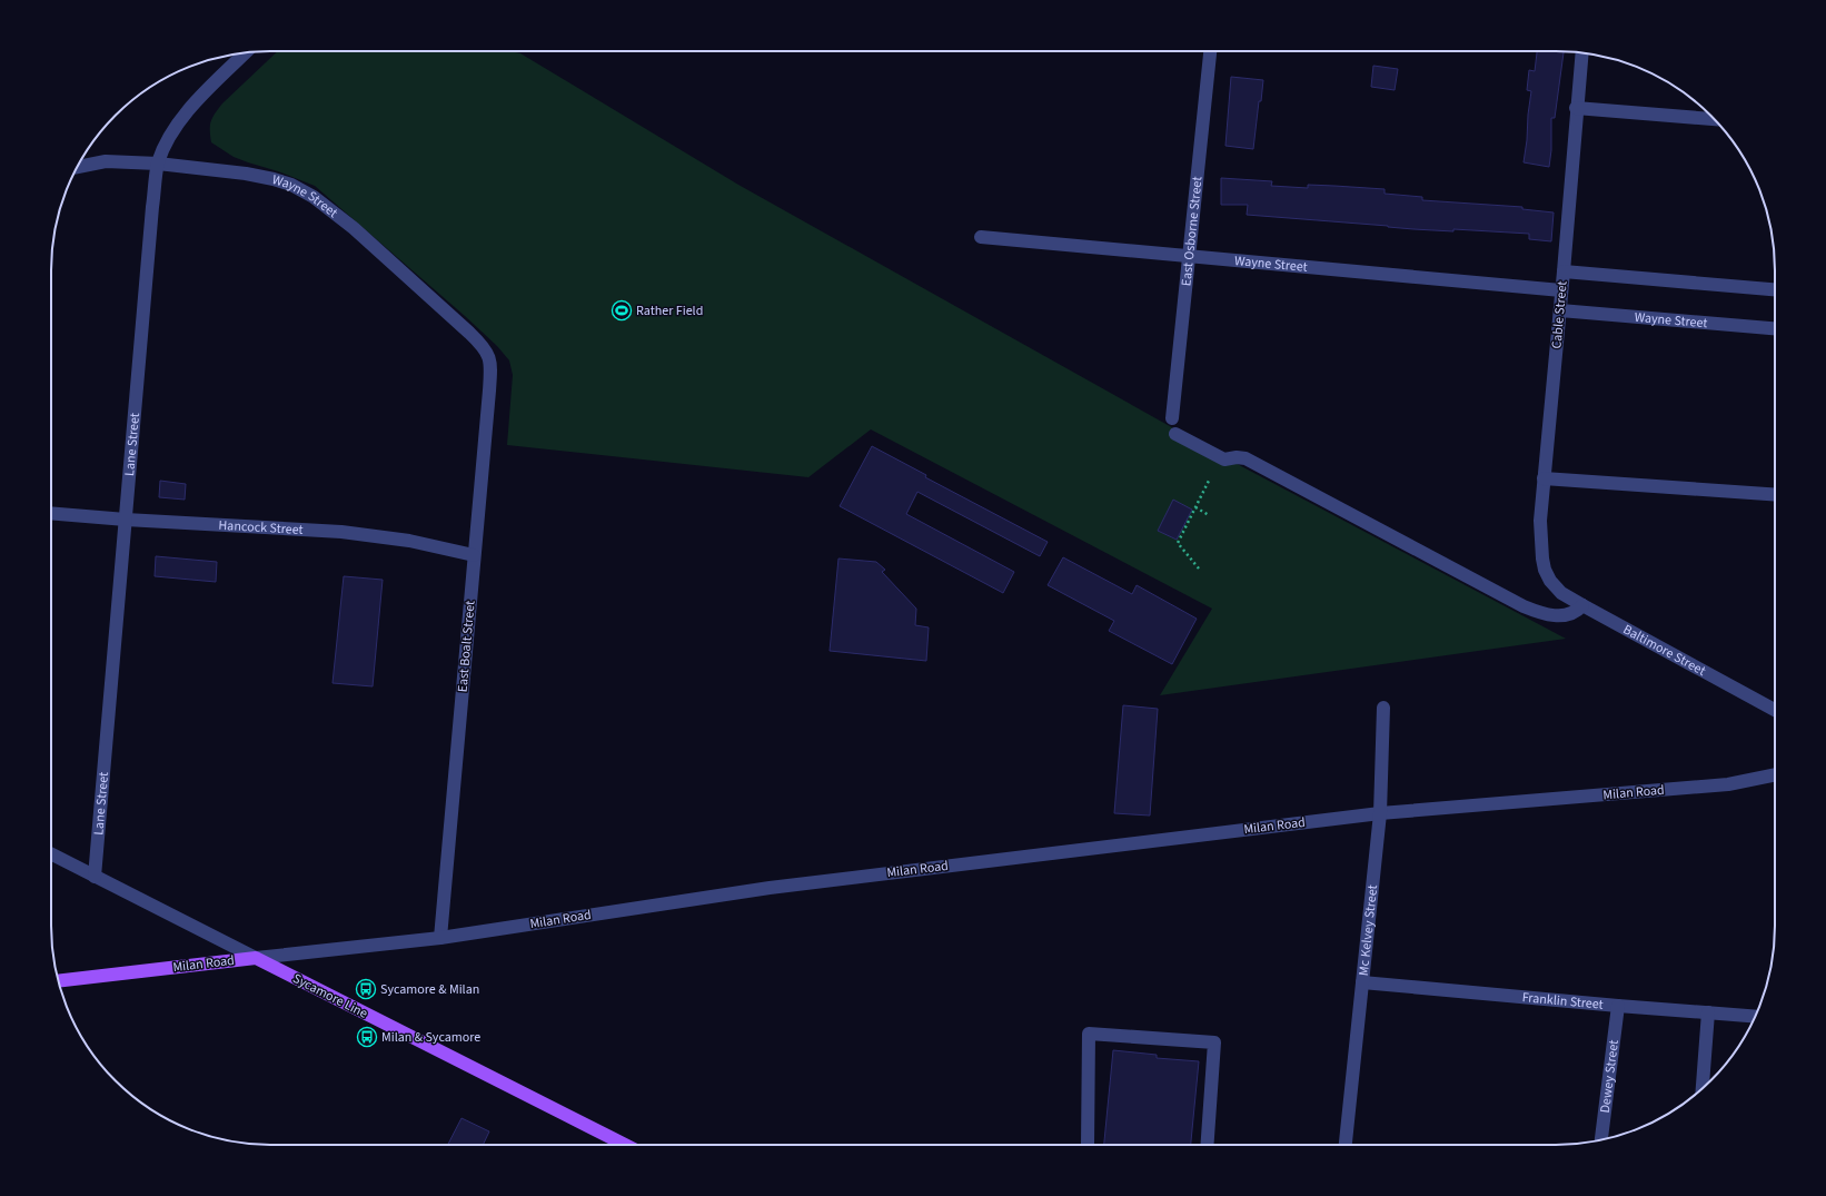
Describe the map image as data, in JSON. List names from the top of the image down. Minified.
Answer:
{"streets":{"main road":["Milan Road","Sycamore Line"],"street":["Wayne Street","East Osborne Street","Cable Street","Lane Street","Hancock Street","East Boalt Street","Baltimore Street","Mc Kelvey Street","Franklin Street","Dewey Street"]},"crossings":[["Wayne Street","East Osborne Street"],["Wayne Street","Cable Street"],["Wayne Street","Lane Street"],["Wayne Street","East Boalt Street"],["Cable Street","Baltimore Street"],["Lane Street","Hancock Street"],["Lane Street","Sycamore Line"],["Hancock Street","East Boalt Street"],["East Boalt Street","Milan Road"],["Milan Road","Mc Kelvey Street"],["Milan Road","Sycamore Line"],["Mc Kelvey Street","Franklin Street"],["Franklin Street","Dewey Street"]],"places":{"sports":["Rather Field"],"bus stop":["Sycamore & Milan","Milan & Sycamore"]}}
